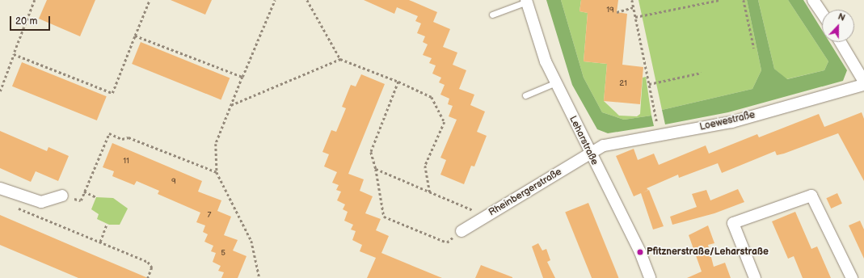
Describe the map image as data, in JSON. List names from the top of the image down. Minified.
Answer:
{"streets":{"street":["Loewestraße","Leharstraße","Rheinbergerstraße"]},"crossings":[["Loewestraße","Leharstraße"],["Loewestraße","Rheinbergerstraße"],["Leharstraße","Rheinbergerstraße"]],"places":["Pfitznerstraße/Leharstraße"],"house_numbers":["19","21","11","9","7","5"],"scale_bar":"20 m","north":"top"}
